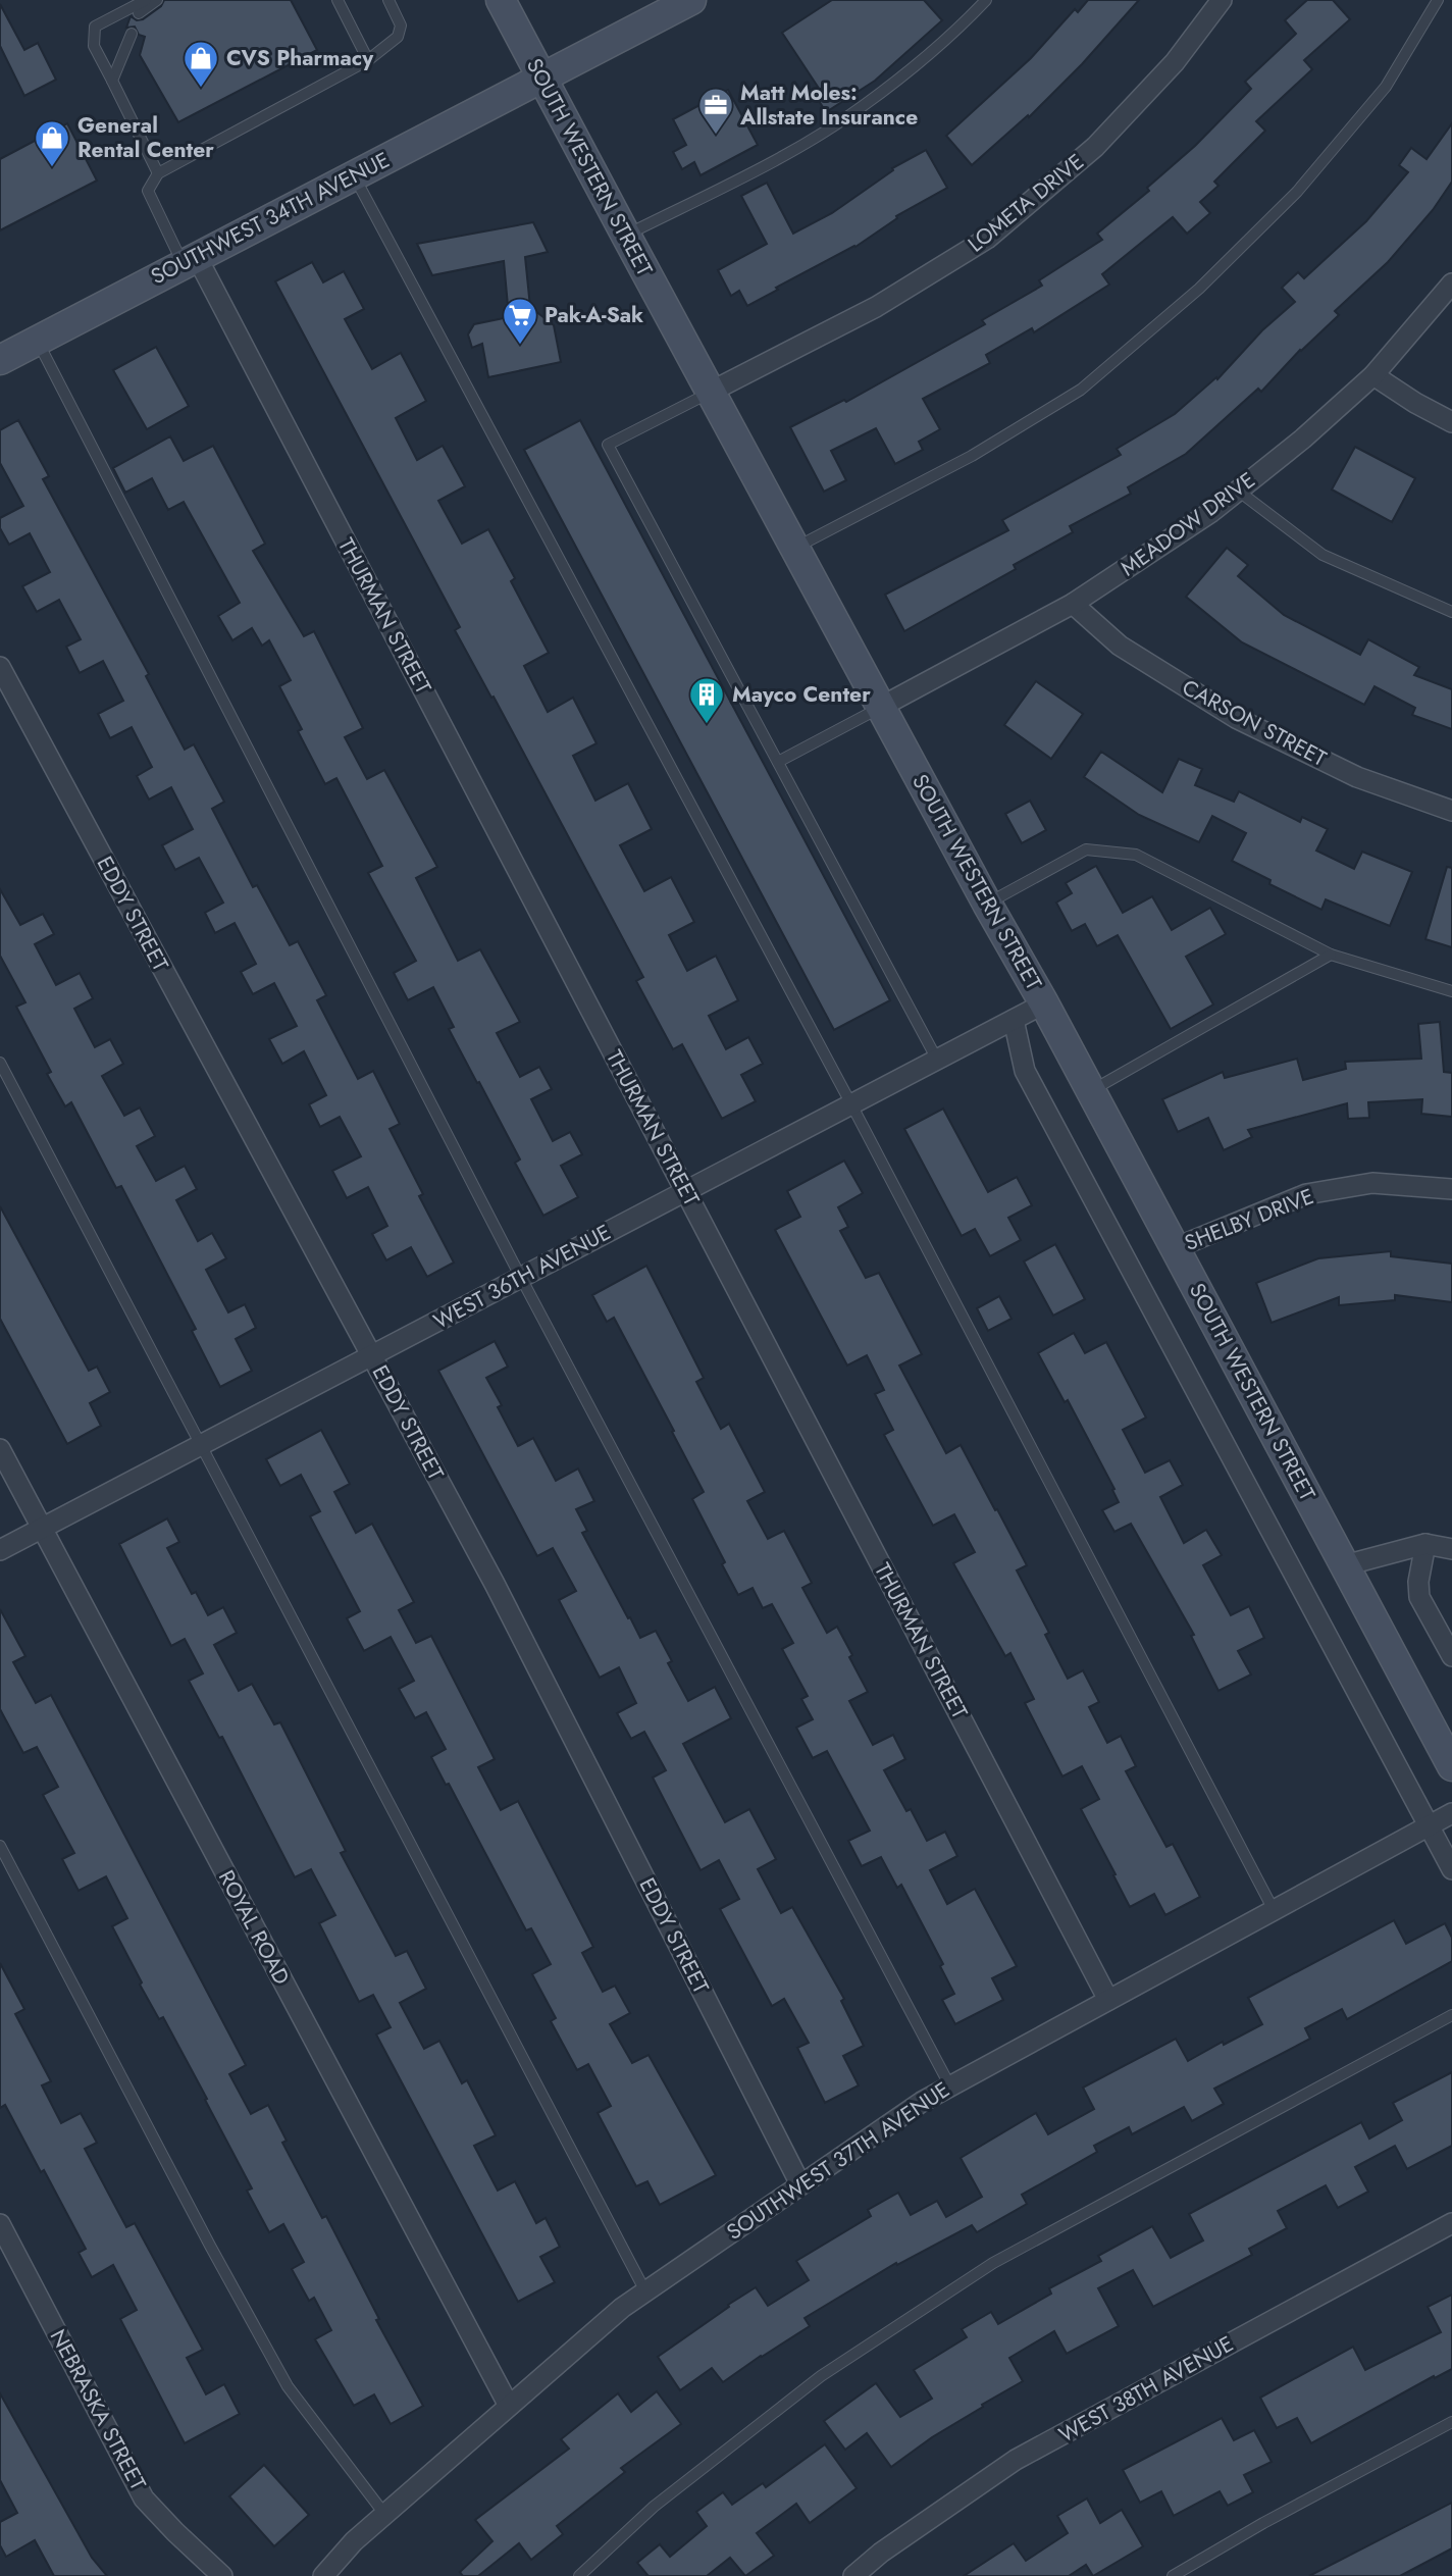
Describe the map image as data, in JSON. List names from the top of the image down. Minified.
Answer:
{"streets":{"main road":["SOUTH WESTERN STREET","SOUTHWEST 34TH AVENUE"],"street":["LOMETA DRIVE","MEADOW DRIVE","THURMAN STREET","CARSON STREET","EDDY STREET","SHELBY DRIVE","WEST 36TH AVENUE","ROYAL ROAD","SOUTHWEST 37TH AVENUE","WEST 38TH AVENUE","NEBRASKA STREET"]},"crossings":[["SOUTH WESTERN STREET","LOMETA DRIVE"],["SOUTH WESTERN STREET","SOUTHWEST 34TH AVENUE"],["SOUTH WESTERN STREET","MEADOW DRIVE"],["SOUTH WESTERN STREET","SHELBY DRIVE"],["SOUTH WESTERN STREET","WEST 36TH AVENUE"],["SOUTHWEST 34TH AVENUE","THURMAN STREET"],["MEADOW DRIVE","CARSON STREET"],["THURMAN STREET","WEST 36TH AVENUE"],["THURMAN STREET","SOUTHWEST 37TH AVENUE"],["EDDY STREET","WEST 36TH AVENUE"],["EDDY STREET","SOUTHWEST 37TH AVENUE"],["WEST 36TH AVENUE","ROYAL ROAD"],["ROYAL ROAD","SOUTHWEST 37TH AVENUE"]],"places":{"shop":["CVS Pharmacy","General Rental Center"],"office":["Matt Moles: Allstate Insurance"],"supermarket":["Pak-A-Sak"],"building":["Mayco Center"]}}
